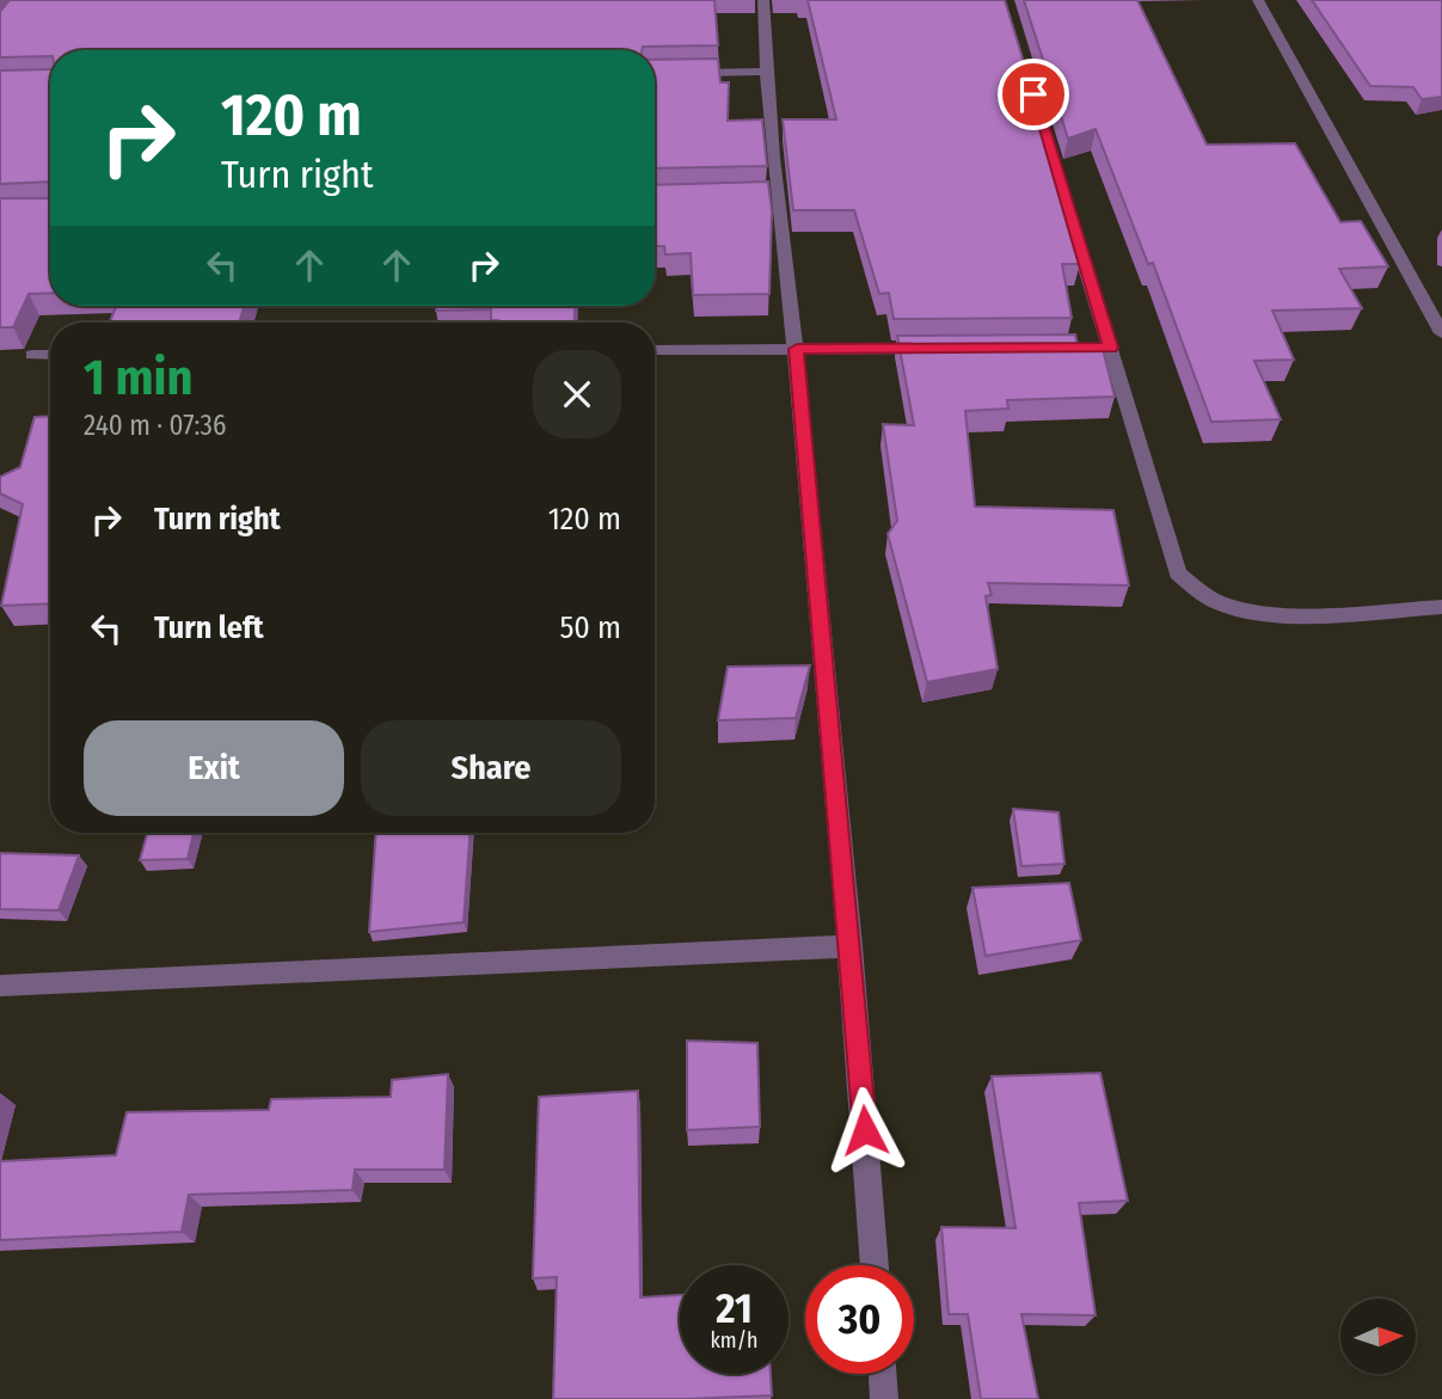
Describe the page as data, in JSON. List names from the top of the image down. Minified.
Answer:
{"north":"right","page":{"turn":["120 m","Turn right"],"heading":["1 min","240 m · 07:36"],"list":[{"name":"Turn right","value":"120 m"},{"name":"Turn left","value":"50 m"}],"buttons":["Exit","Share"],"speed":"21 km/h","limit":"30"}}
